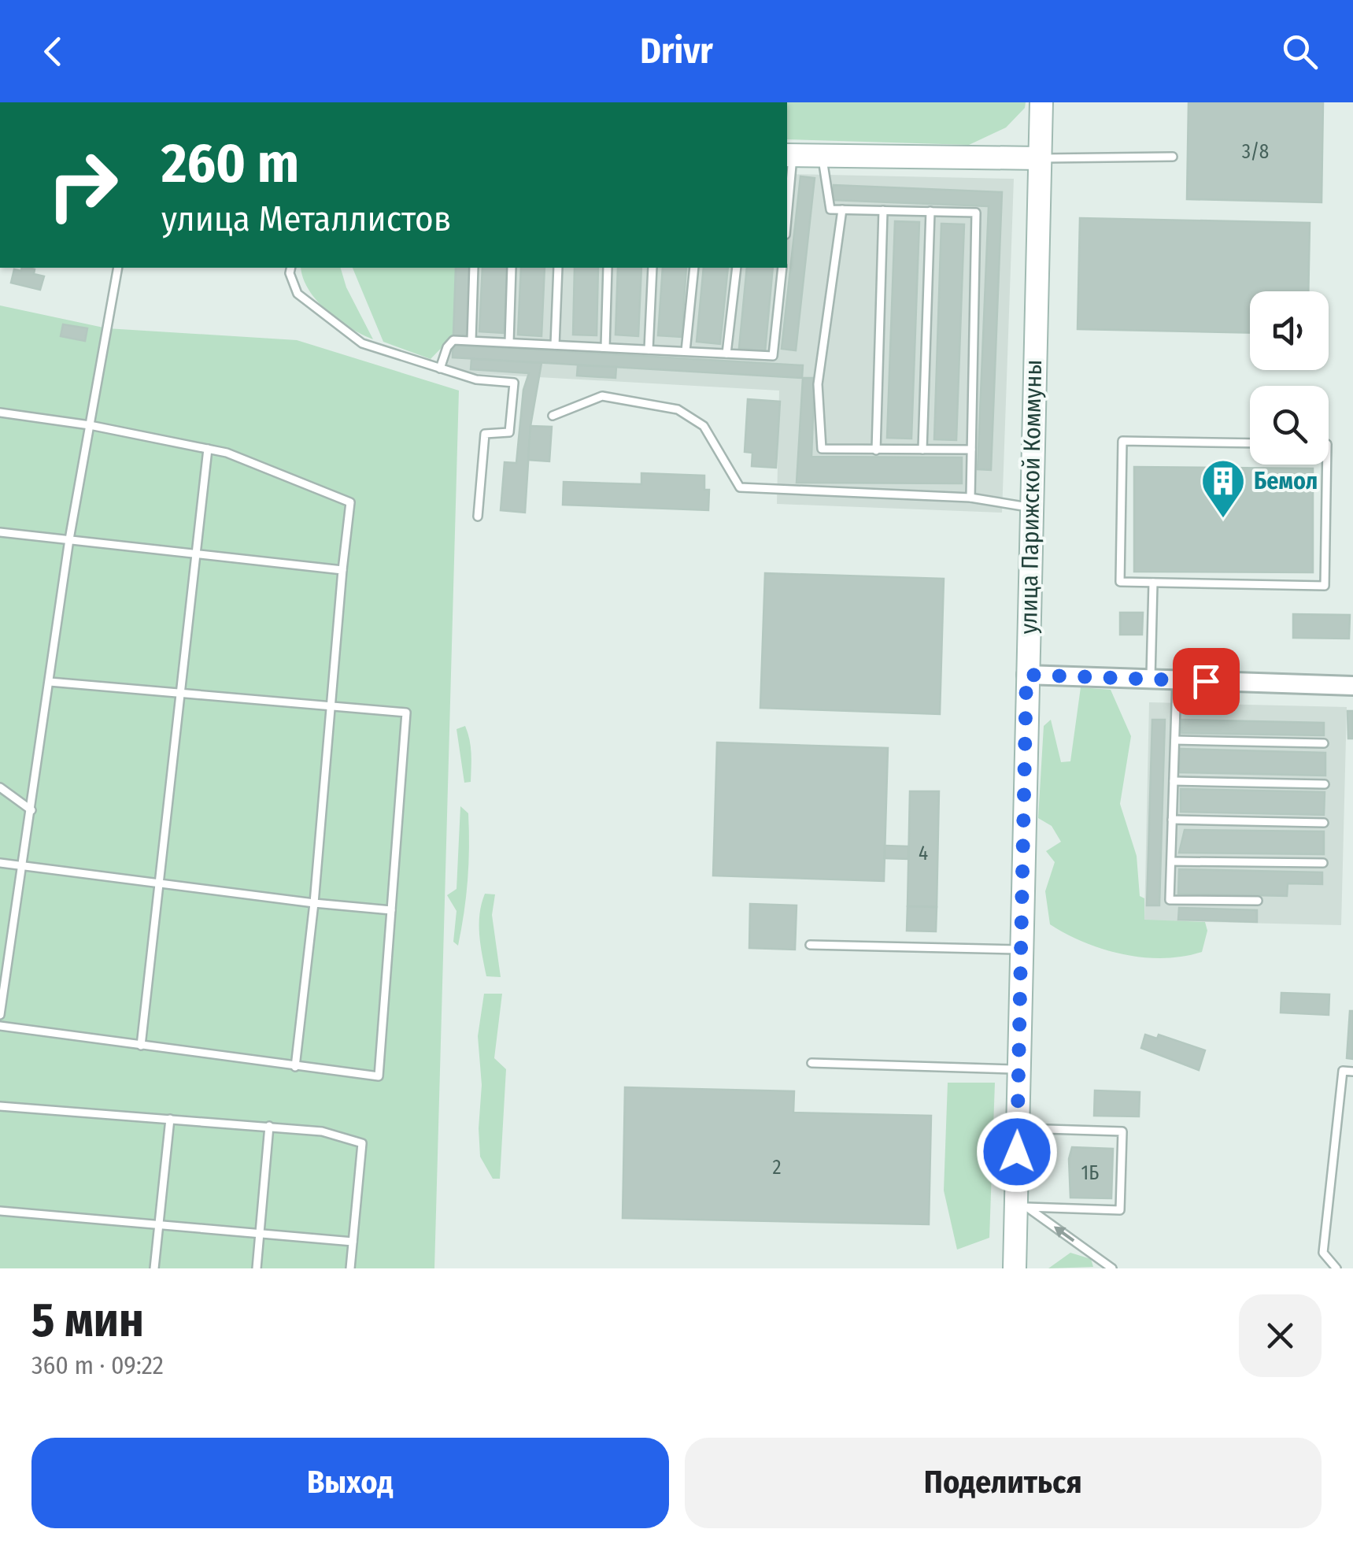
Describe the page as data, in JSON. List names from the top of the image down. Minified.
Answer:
{"streets":{"main road":["улица Парижской Коммуны"]},"places":{"building":["Бемол"]},"house_numbers":["3/8","4","2","1Б"],"page":{"header":"Drivr","turn":["260 m","улица Металлистов"],"heading":["5 мин","360 m · 09:22"],"buttons":["Выход","Поделиться"]}}
